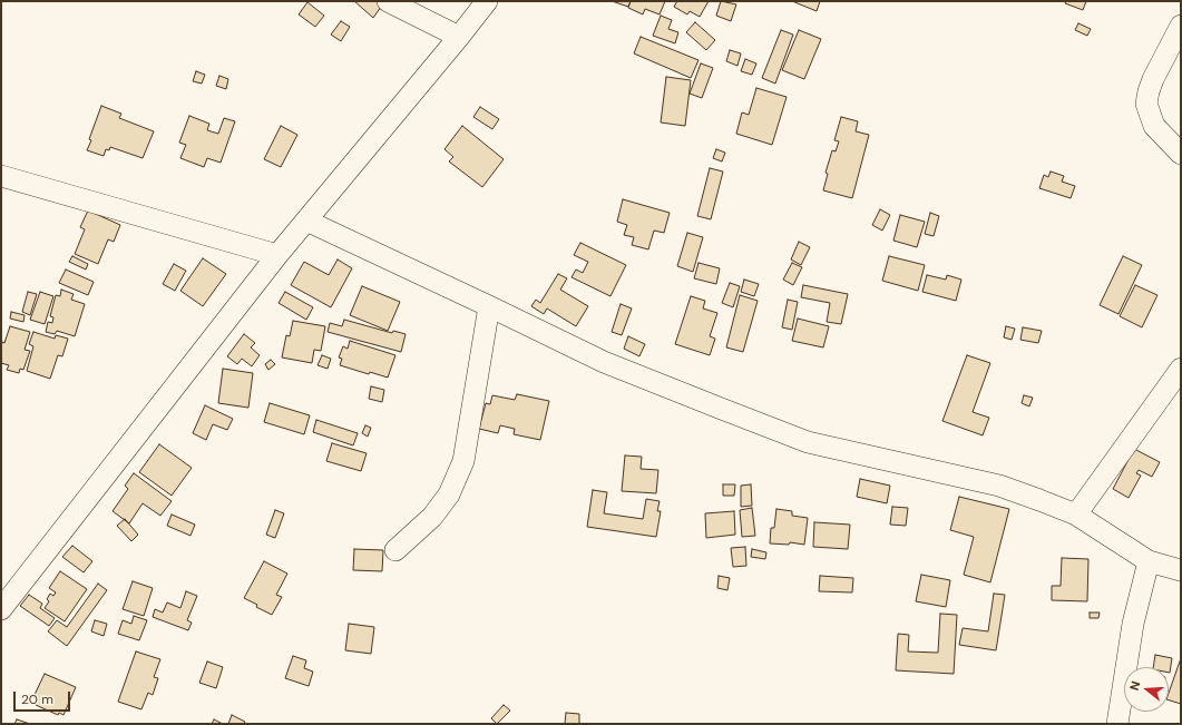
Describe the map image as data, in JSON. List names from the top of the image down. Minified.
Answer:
{"scale_bar":"20 m","north":"left"}
